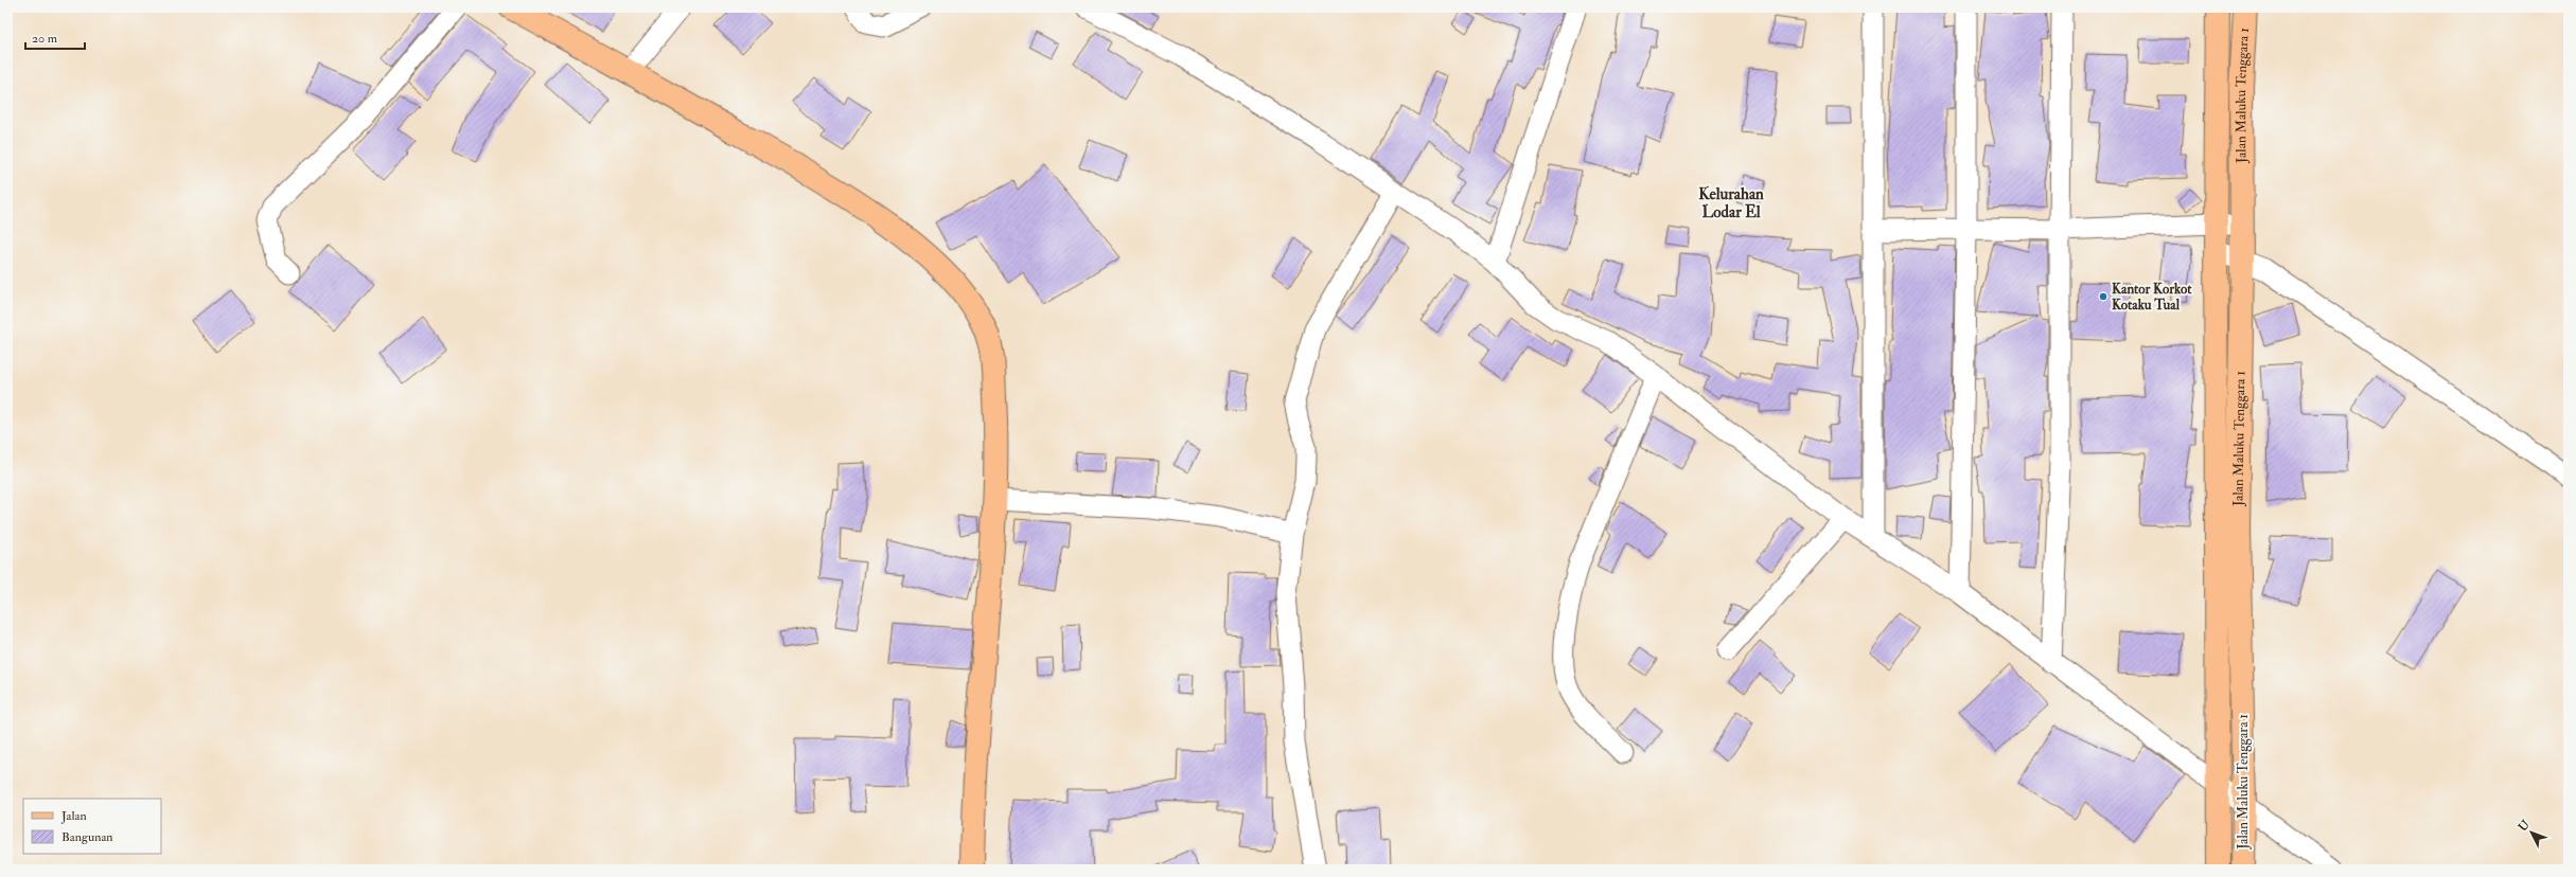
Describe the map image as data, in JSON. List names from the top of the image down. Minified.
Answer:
{"streets":{"main road":["Jalan Maluku Tenggara 1"]},"districts":["Kelurahan Lodar El"],"places":["Kantor Korkot Kotaku Tual"],"legend":["Jalan","Bangunan"],"scale_bar":"20 m","north":"top left"}
